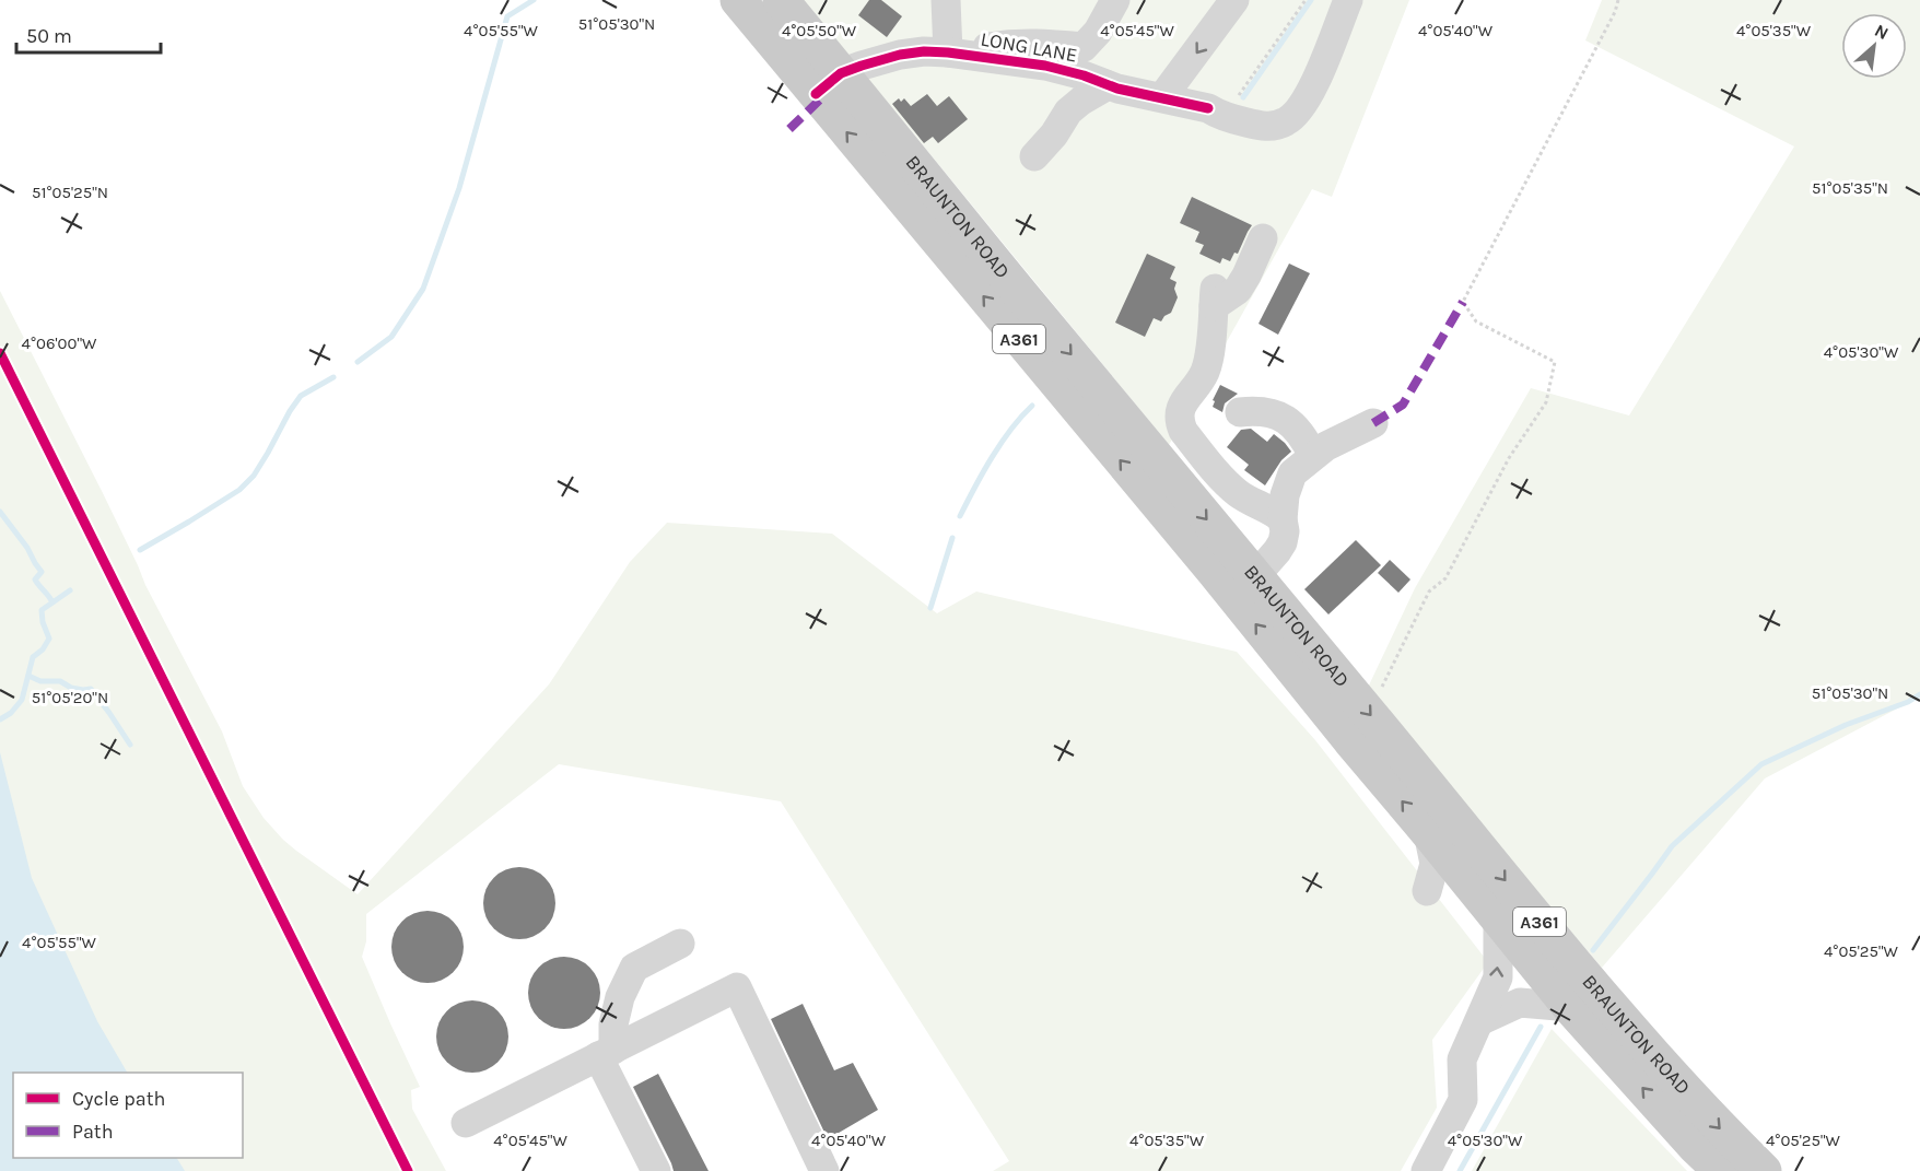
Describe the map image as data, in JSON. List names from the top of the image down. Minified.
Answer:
{"streets":{"main road":["BRAUNTON ROAD","A361"],"street":["LONG LANE"]},"crossings":[["LONG LANE","BRAUNTON ROAD"]],"legend":["Cycle path","Path"],"scale_bar":"50 m","north":"top right","coordinates":["51°05'30\"N","4°05'55\"W","4°05'50\"W","4°05'45\"W","4°05'40\"W","4°05'35\"W","51°05'35\"N","51°05'25\"N","4°06'00\"W","4°05'30\"W","51°05'20\"N","4°05'25\"W"]}
